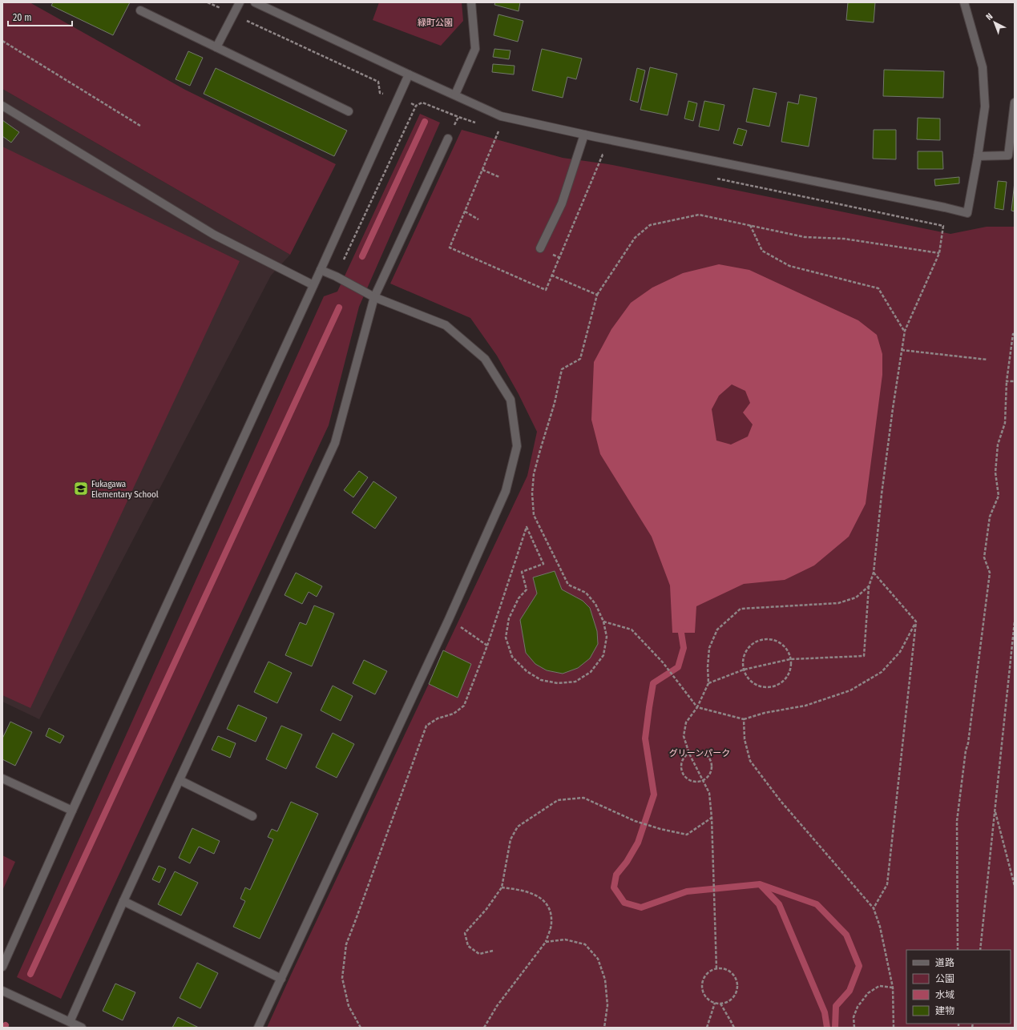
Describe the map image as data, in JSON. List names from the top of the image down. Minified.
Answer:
{"parks":["緑町公園","グリーンパーク"],"places":{"school or university":["Fukagawa Elementary School"]},"legend":["道路","公園","水域","建物"],"scale_bar":"20 m","north":"top left"}
